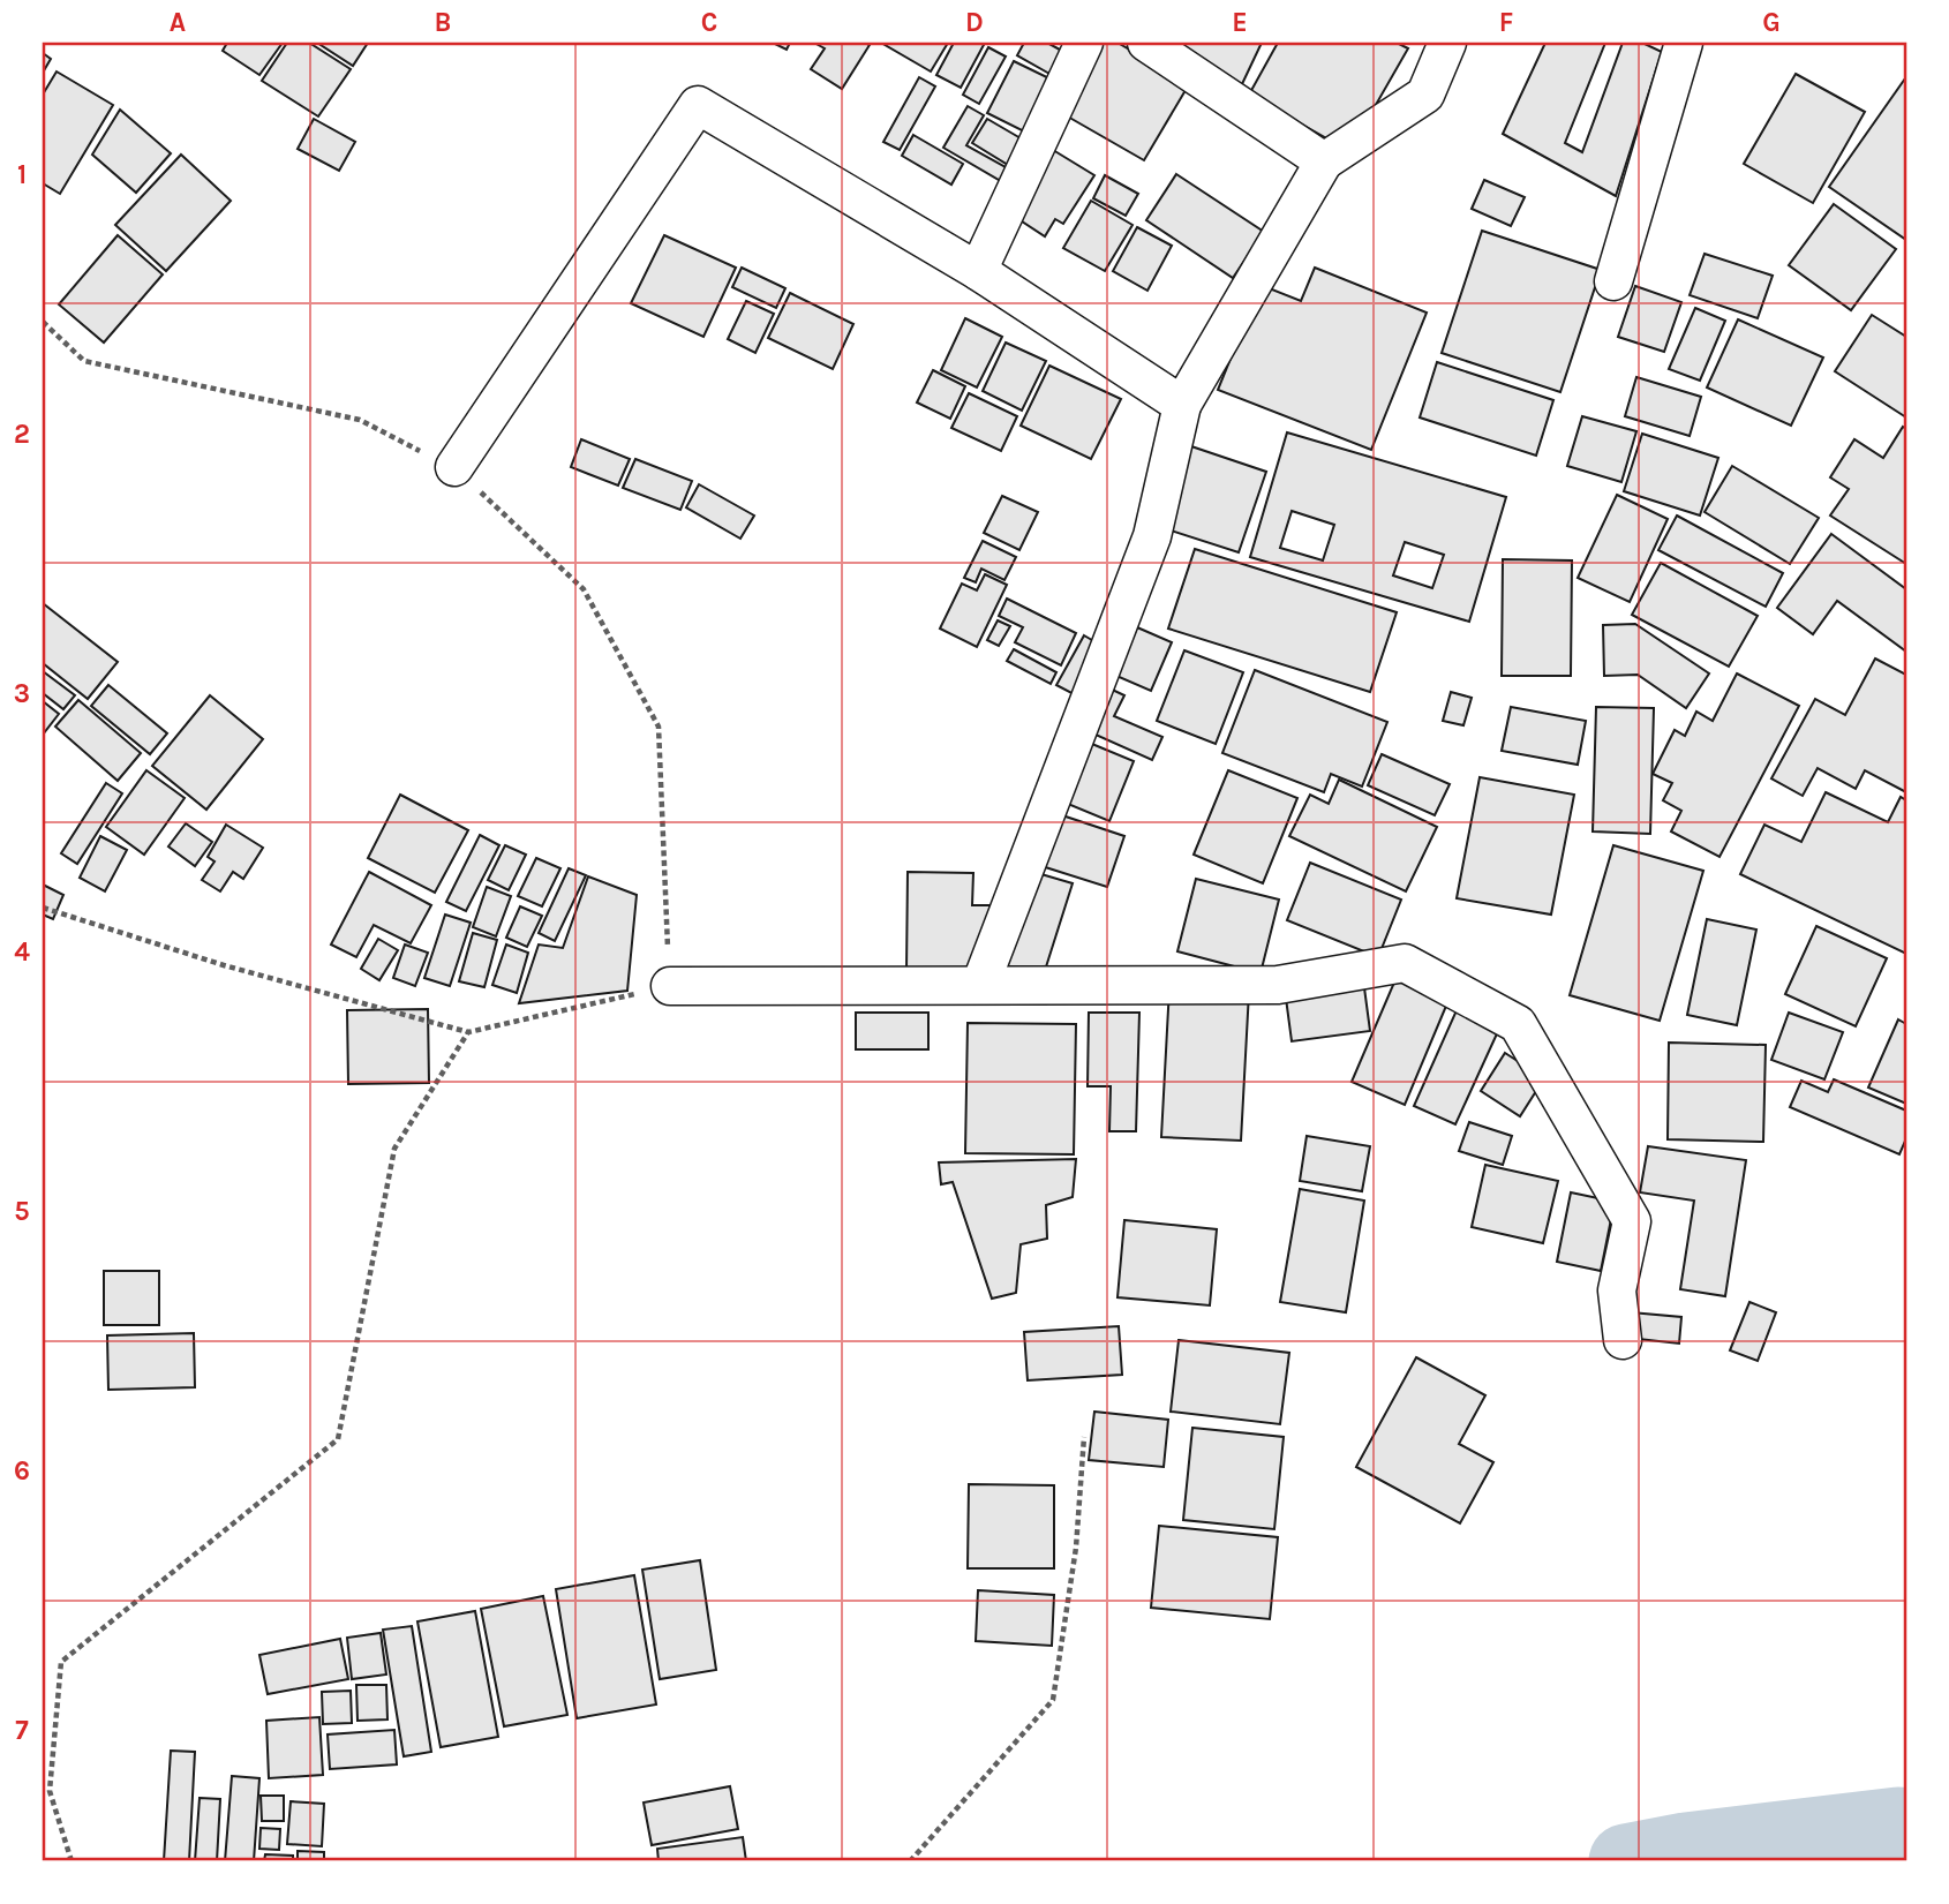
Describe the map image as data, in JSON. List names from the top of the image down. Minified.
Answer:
{"grid":{"columns":["A","B","C","D","E","F","G"],"rows":["1","2","3","4","5","6","7"]}}
